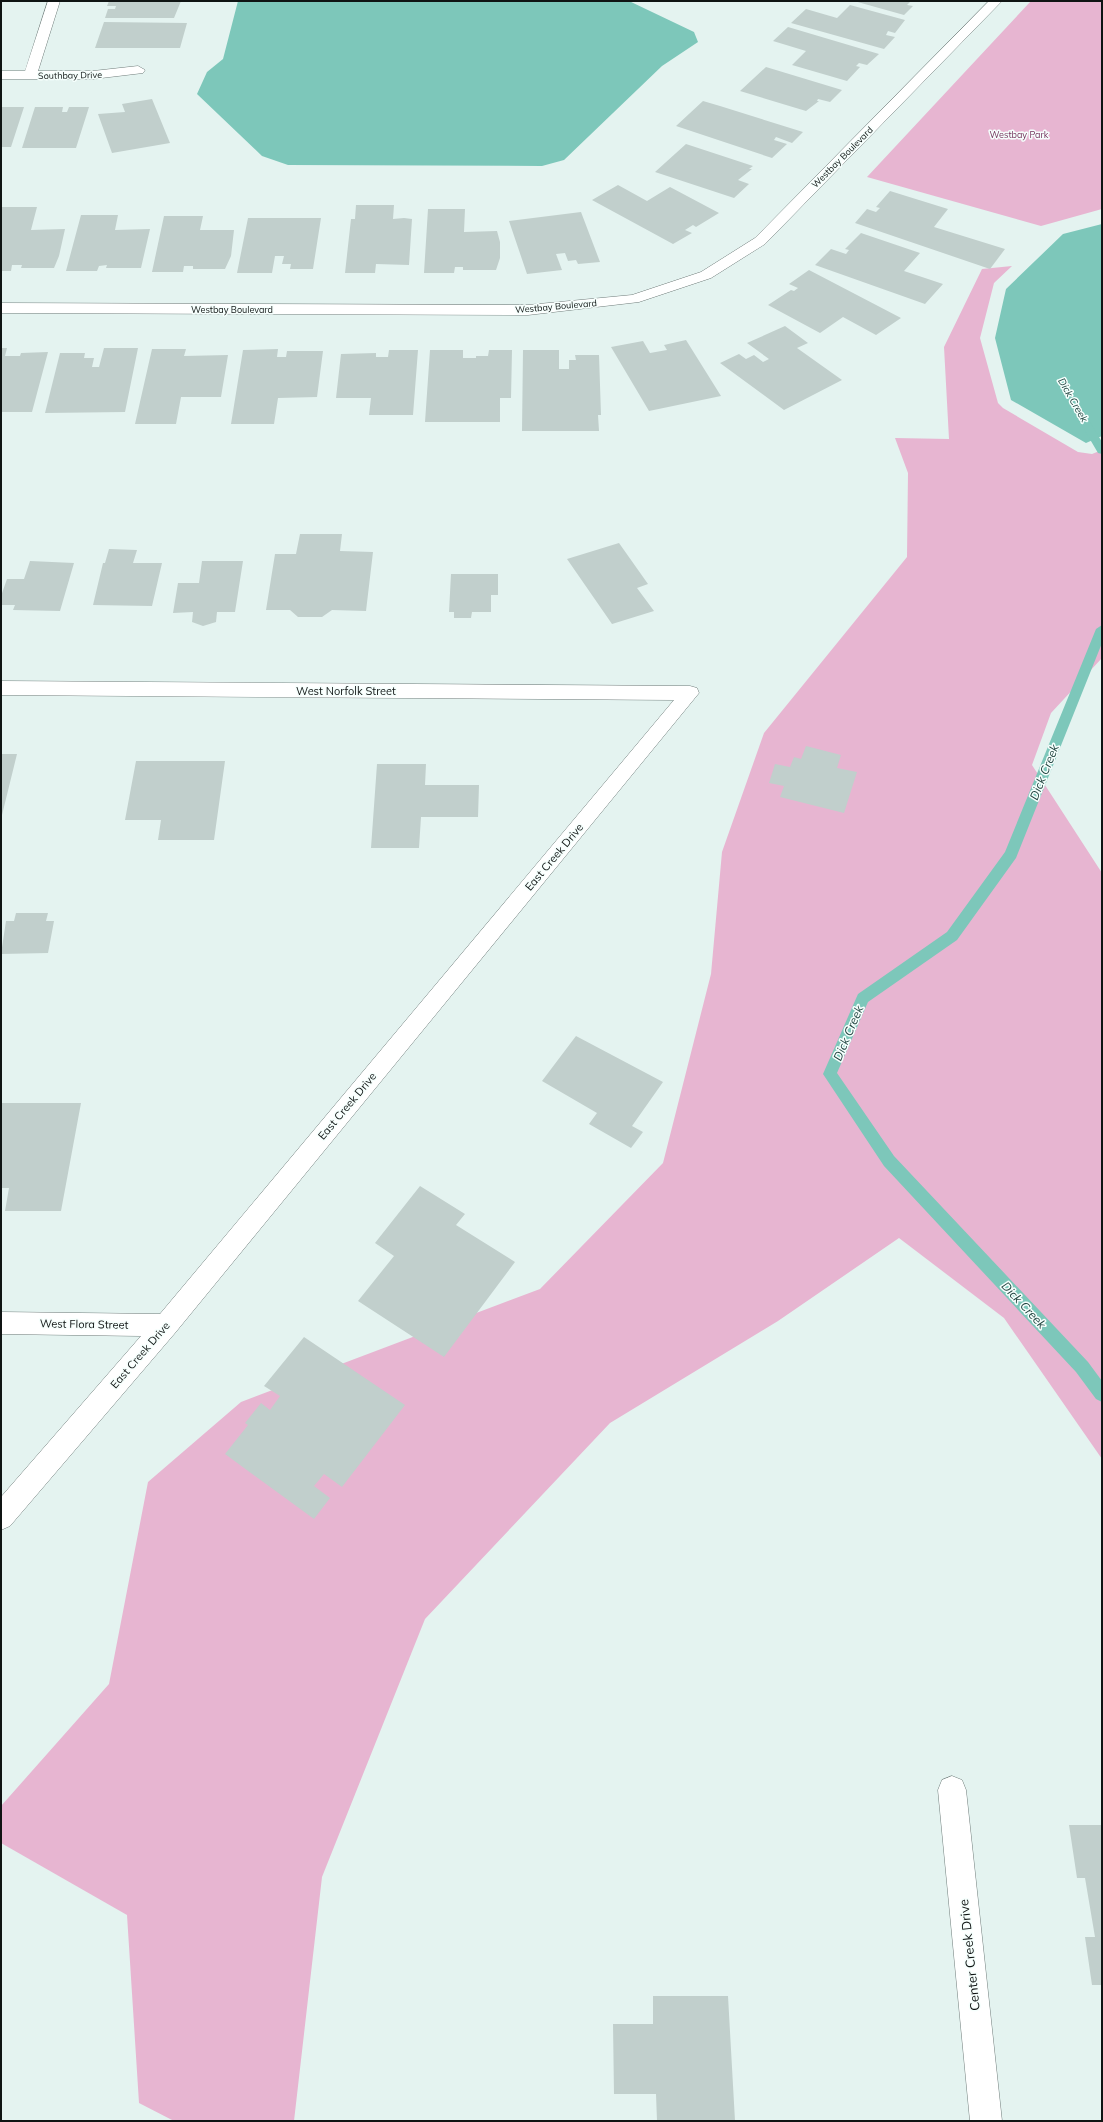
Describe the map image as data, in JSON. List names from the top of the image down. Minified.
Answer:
{"streets":{"street":["Southbay Drive","Westbay Boulevard","West Norfolk Street","East Creek Drive","West Flora Street","Center Creek Drive"]},"crossings":[["West Norfolk Street","East Creek Drive"],["East Creek Drive","West Flora Street"]],"water":["Dick Creek"],"parks":["Westbay Park"]}
